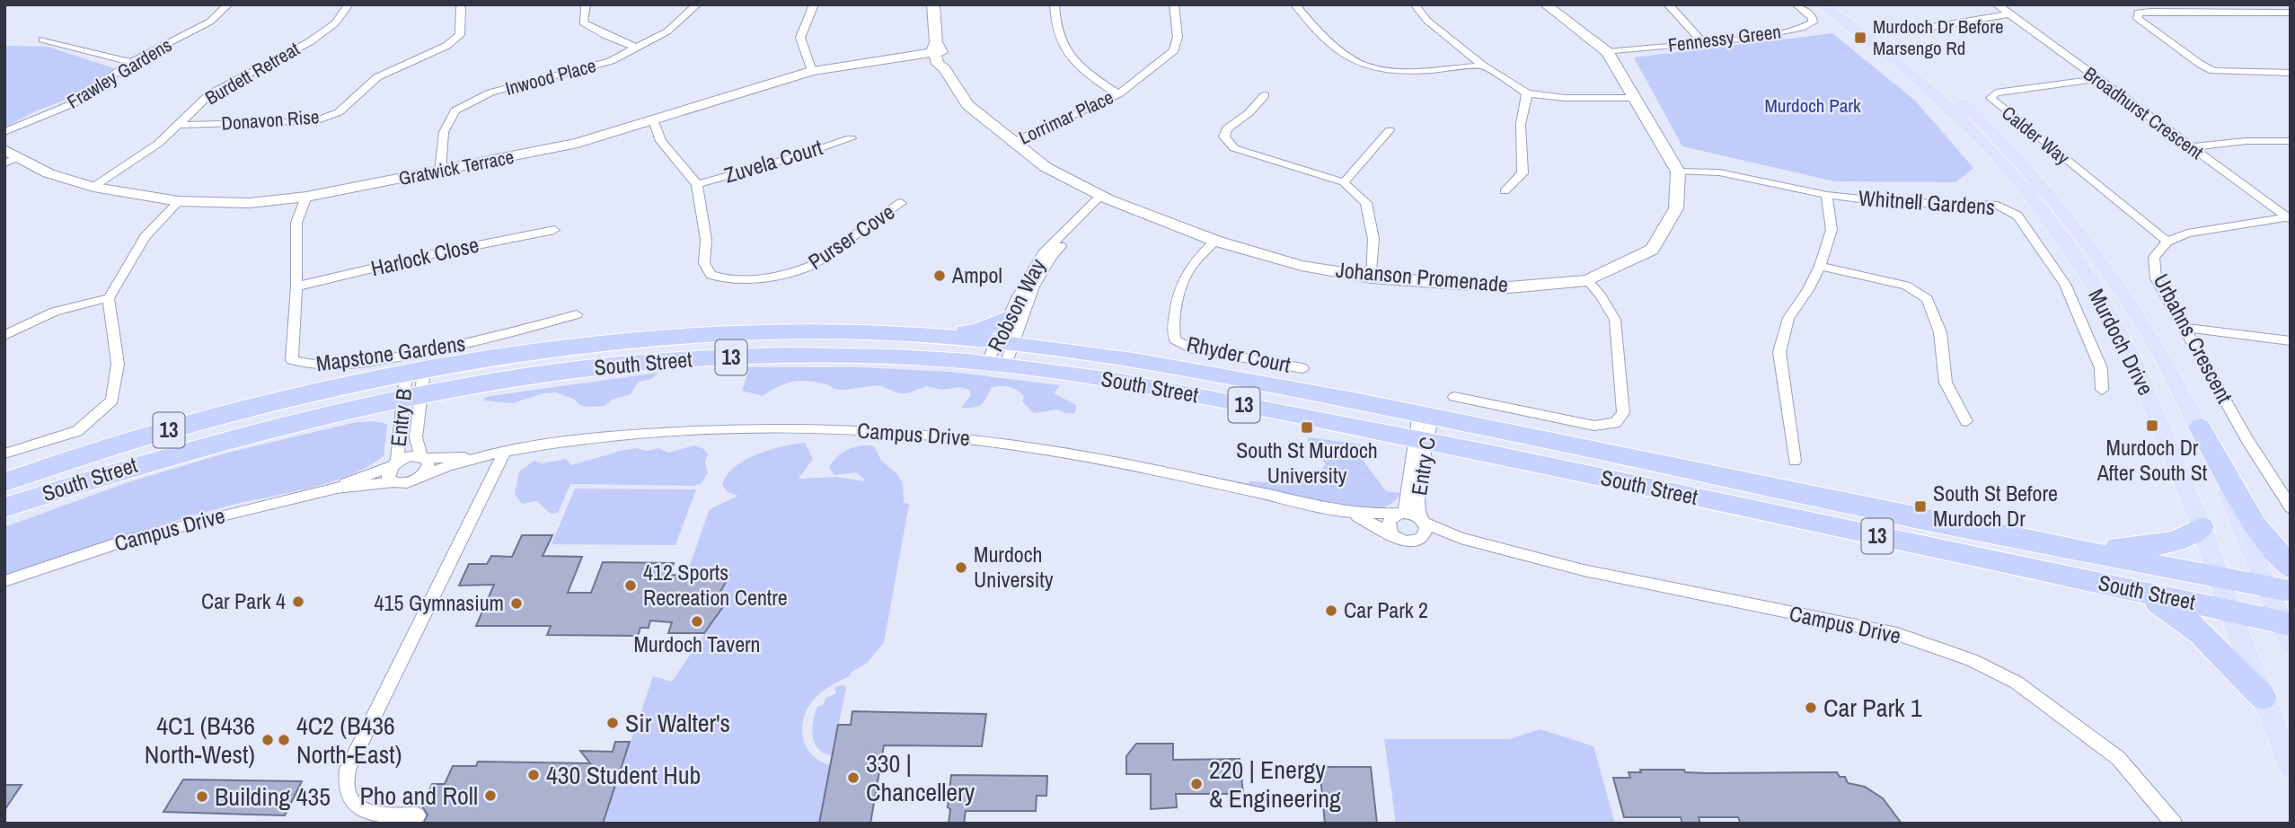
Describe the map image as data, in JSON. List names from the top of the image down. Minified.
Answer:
{"streets":{"highway":["13","South Street"],"main road":["Murdoch Drive"],"street":["Fennessy Green","Frawley Gardens","Burdett Retreat","Inwood Place","Broadhurst Crescent","Lorrimar Place","Donavon Rise","Calder Way","Zuvela Court","Gratwick Terrace","Whitnell Gardens","Purser Cove","Harlock Close","Johanson Promenade","Robson Way","Urbahns Crescent","Mapstone Gardens","Rhyder Court","Entry B","Campus Drive","Entry C"]},"crossings":[["Burdett Retreat","Donavon Rise"],["Burdett Retreat","Gratwick Terrace"],["Inwood Place","Gratwick Terrace"],["Broadhurst Crescent","Calder Way"],["Broadhurst Crescent","Urbahns Crescent"],["Lorrimar Place","Johanson Promenade"],["Calder Way","Urbahns Crescent"],["Zuvela Court","Purser Cove"],["Gratwick Terrace","Johanson Promenade"],["Gratwick Terrace","Mapstone Gardens"],["Whitnell Gardens","Johanson Promenade"],["Harlock Close","Mapstone Gardens"],["Johanson Promenade","Robson Way"],["Johanson Promenade","Rhyder Court"],["Robson Way","South Street"],["Murdoch Drive","South Street"],["South Street","Entry B"],["South Street","Entry C"],["Entry B","Campus Drive"],["Campus Drive","Entry C"]],"parks":["Murdoch Park"],"places":{"transit":["Murdoch Dr Before Marsengo Rd","Murdoch Dr After South St","South St Murdoch University","South St Before Murdoch Dr"],"other":["Ampol","Murdoch University","412 Sports Recreation Centre","Car Park 4","415 Gymnasium","Car Park 2","Murdoch Tavern","Car Park 1","Sir Walter's","4C1 (B436 North-West)","4C2 (B436 North-East)","430 Student Hub","330 | Chancellery","220 | Energy & Engineering","Pho and Roll","Building 435"]}}
